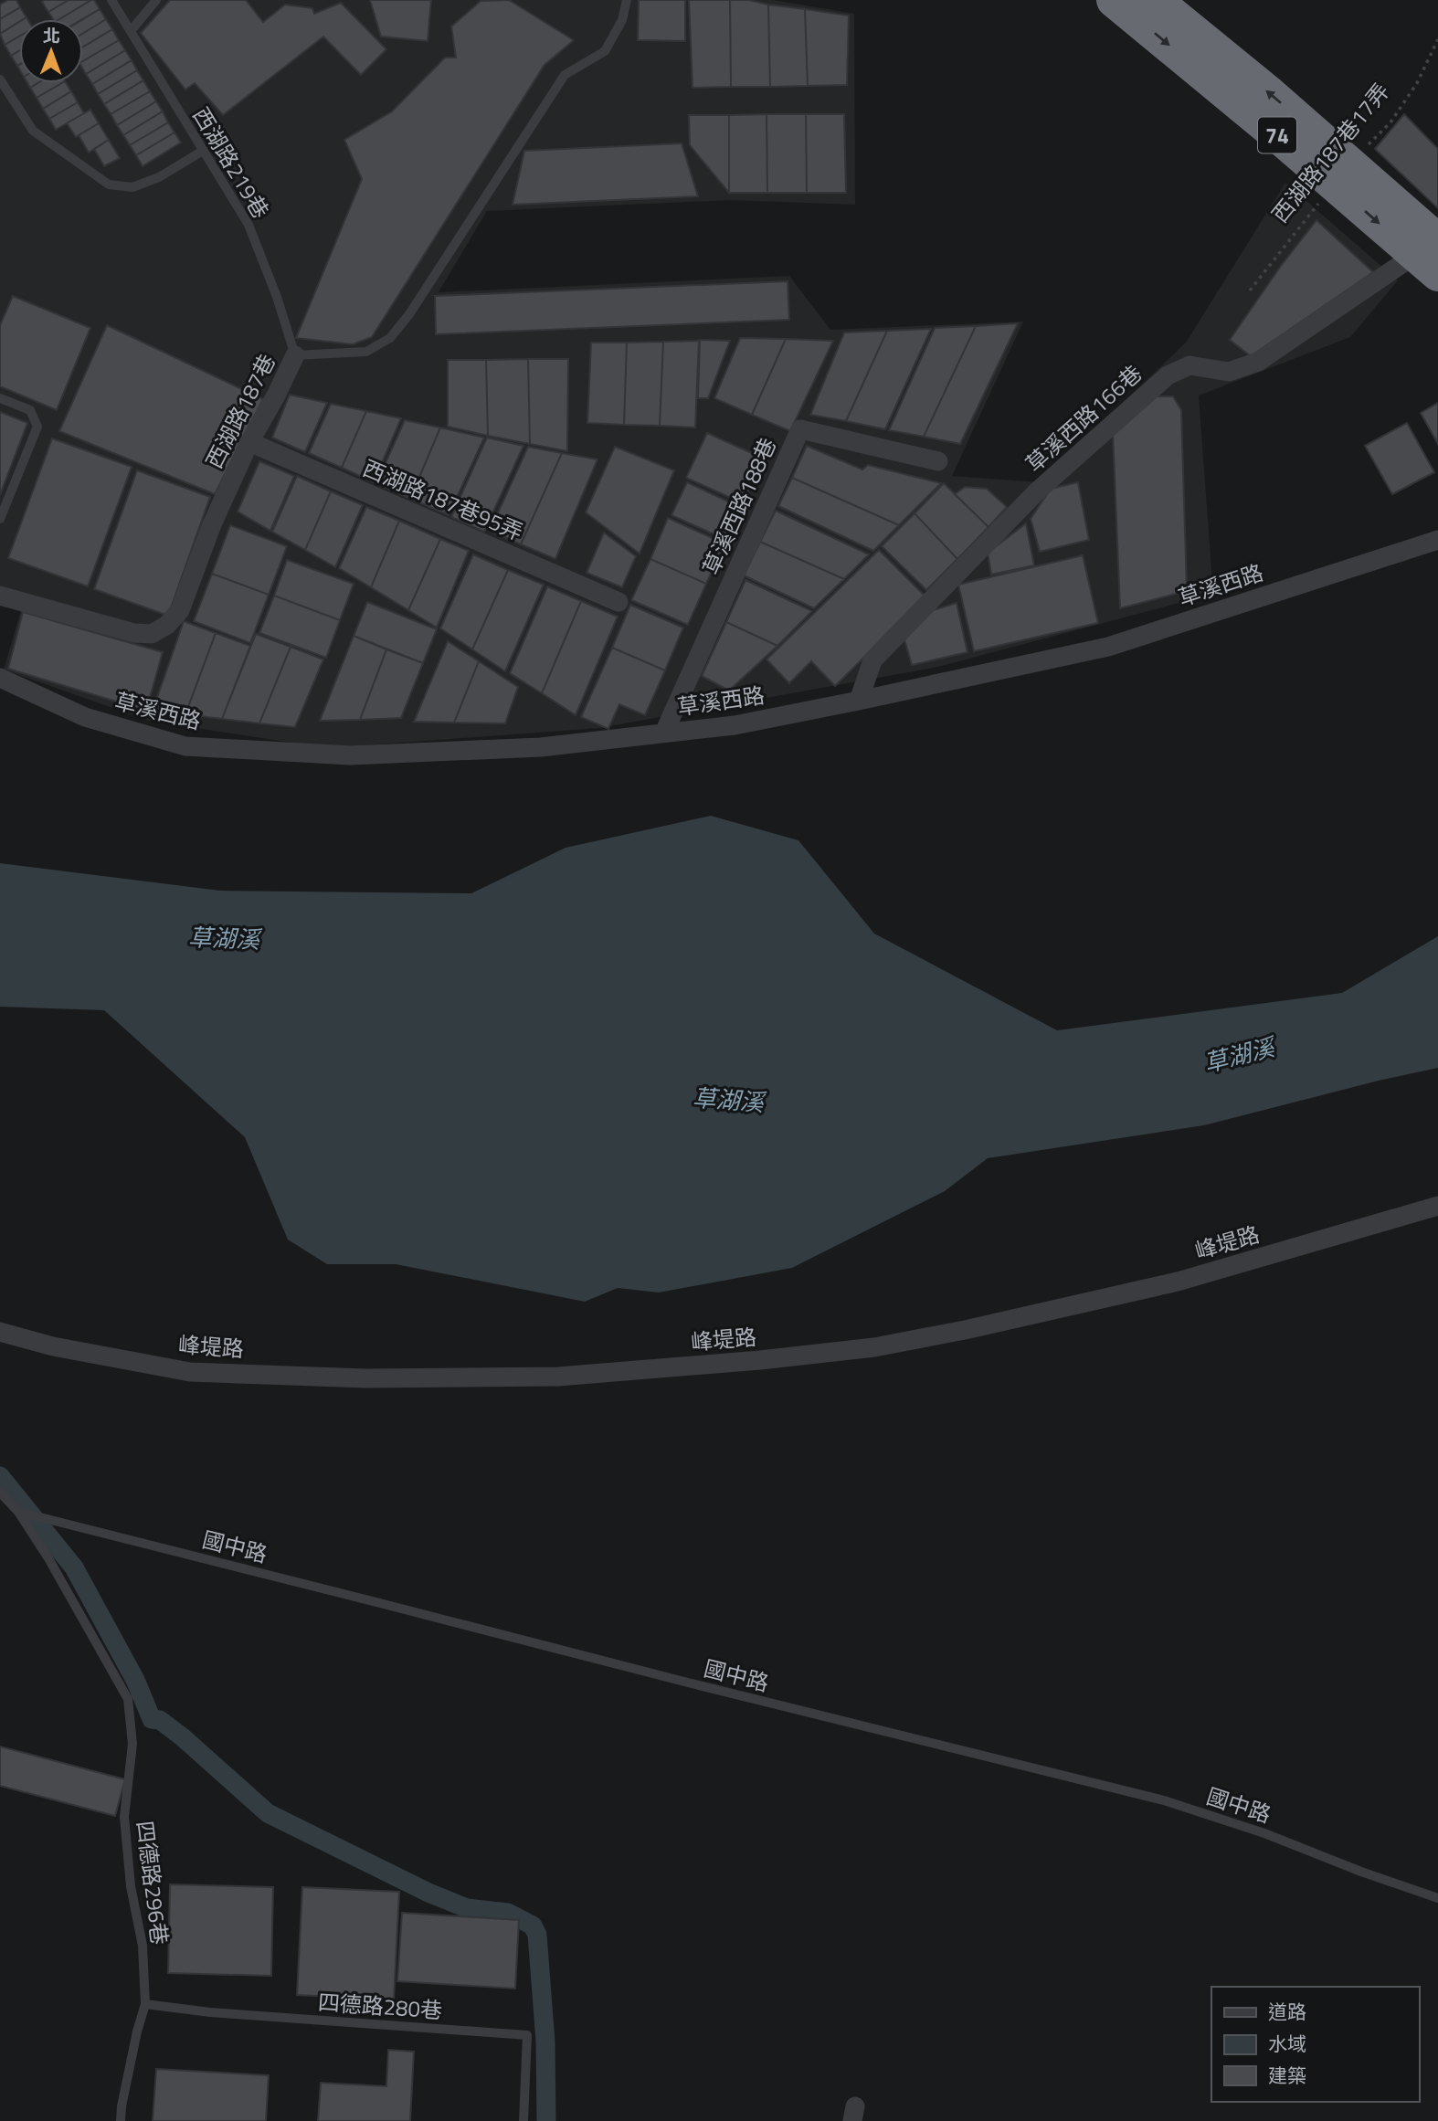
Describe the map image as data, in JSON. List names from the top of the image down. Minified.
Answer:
{"streets":{"highway":["74"],"street":["西湖路187巷17弄","西湖路187巷","草溪西路166巷","西湖路187巷95弄","草溪西路188巷","草溪西路","峰堤路"],"lane":["西湖路219巷","國中路","四德路296巷","四德路280巷"]},"crossings":[["西湖路219巷","西湖路187巷"],["西湖路187巷","西湖路187巷95弄"],["草溪西路166巷","草溪西路"],["草溪西路188巷","草溪西路"],["國中路","四德路296巷"],["四德路296巷","四德路280巷"]],"water":["草湖溪"],"legend":["道路","水域","建築"],"north":"top"}
